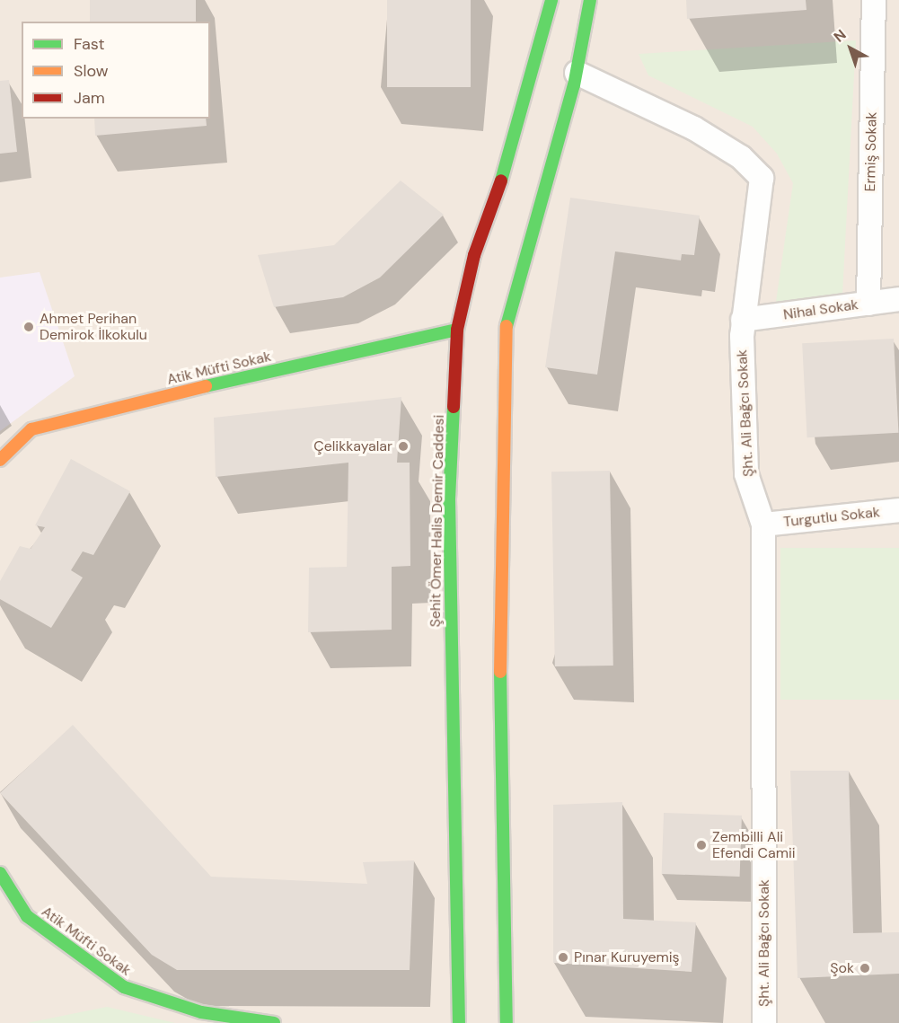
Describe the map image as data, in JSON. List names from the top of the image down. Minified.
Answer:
{"streets":{"main road":["Atik Müfti Sokak","Şehit Ömer Halis Demir Caddesi"],"street":["Ermiş Sokak","Nihal Sokak","Şht. Ali Bağcı Sokak","Turgutlu Sokak"]},"crossings":[["Ermiş Sokak","Nihal Sokak"],["Nihal Sokak","Şht. Ali Bağcı Sokak"],["Atik Müfti Sokak","Şehit Ömer Halis Demir Caddesi"],["Şht. Ali Bağcı Sokak","Turgutlu Sokak"]],"places":["Ahmet Perihan Demirok İlkokulu","Çelikkayalar","Zembilli Ali Efendi Camii","Pınar Kuruyemiş","Şok"],"legend":["Fast","Slow","Jam"],"north":"top left"}
